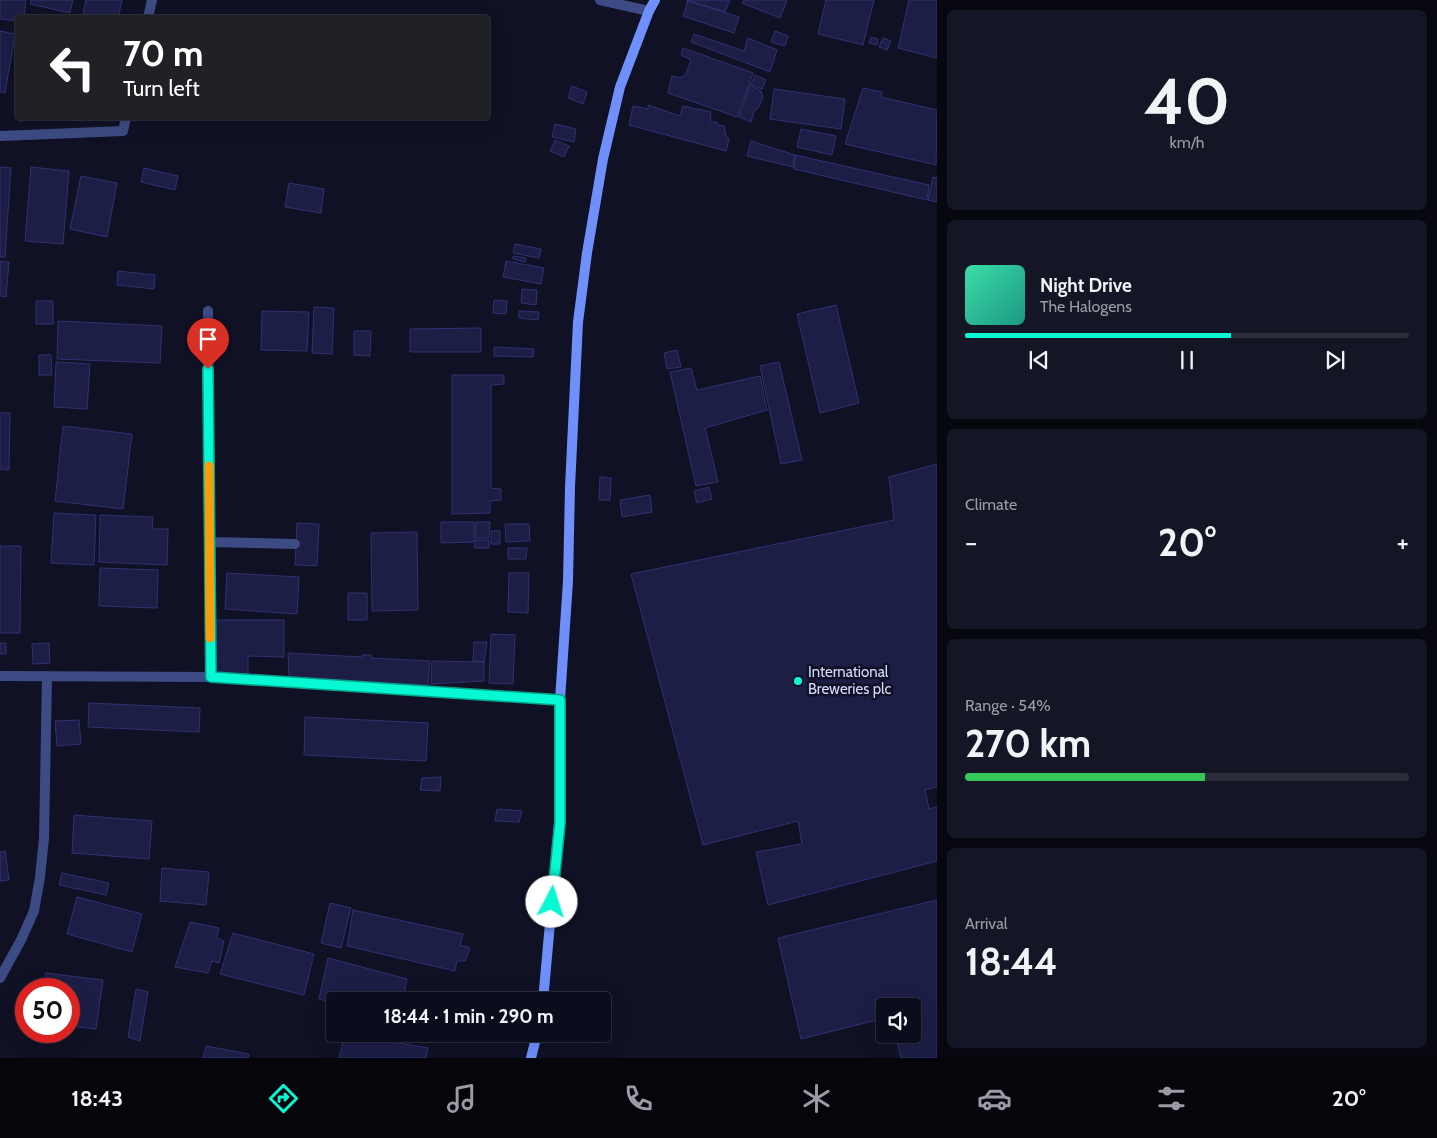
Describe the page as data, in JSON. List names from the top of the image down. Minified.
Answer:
{"places":["International Breweries plc"],"page":{"tile":[["40","km/h"],"Climate",["Range · 54%","270 km"],["Arrival","18:44"]],"turn":["70 m","Turn left"],"song":["Night Drive","The Halogens"],"heat":["−","20°","+"],"limit":"50","trip":"18:44 · 1 min · 290 m","tabs":["18:43","20°"]}}
